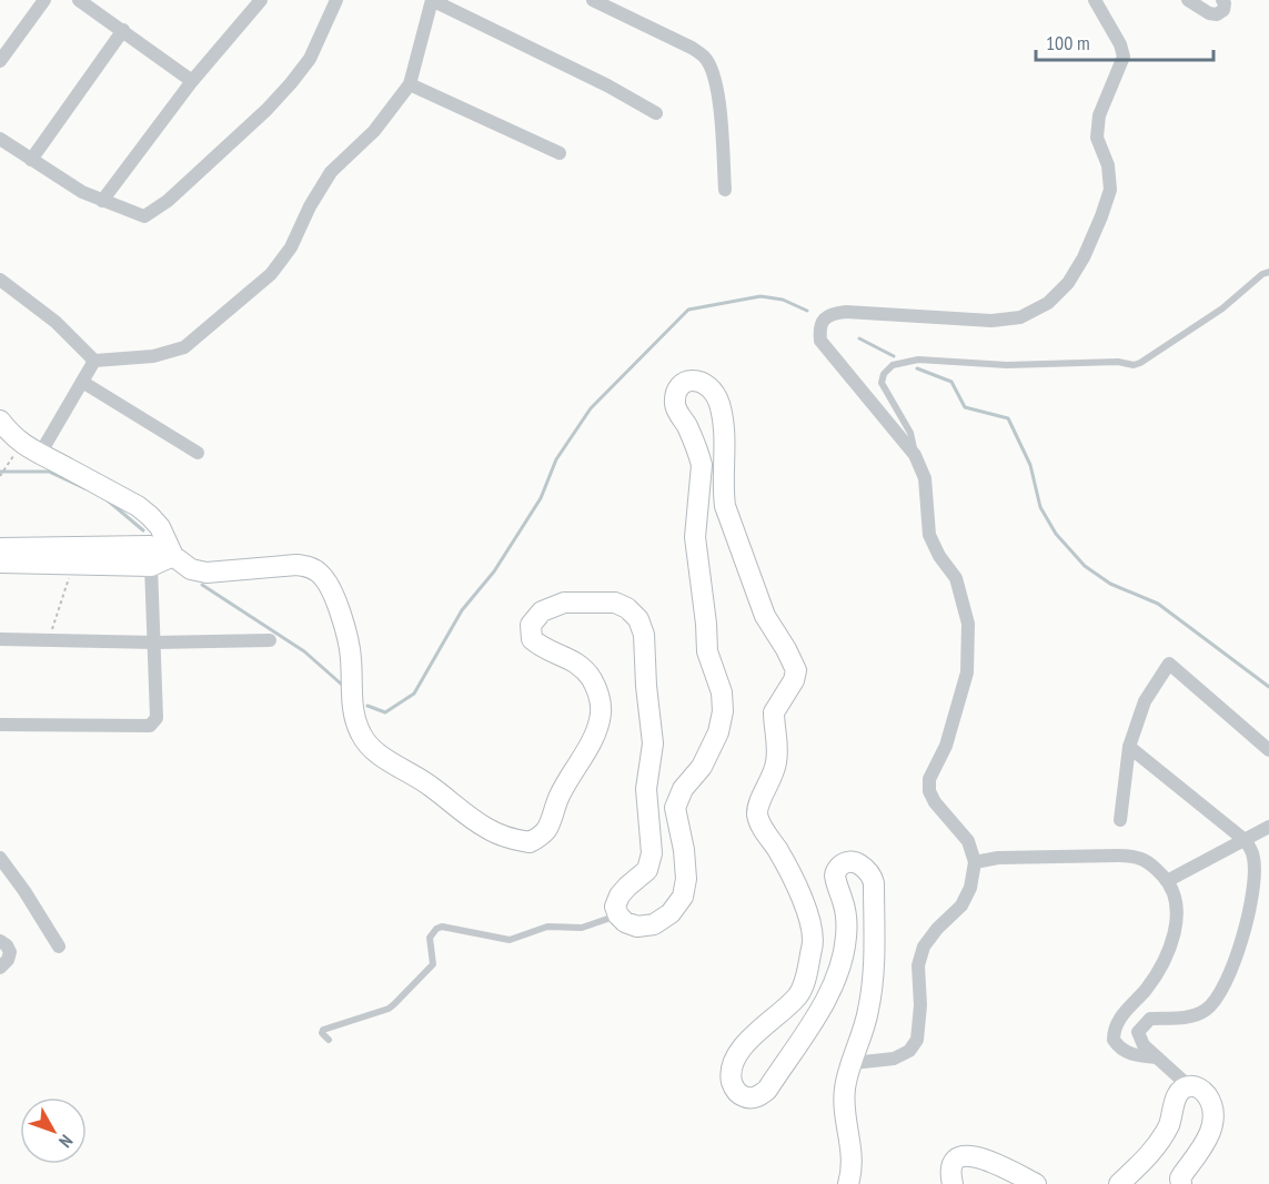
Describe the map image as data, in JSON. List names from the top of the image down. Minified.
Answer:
{"scale_bar":"100 m","north":"bottom right"}
